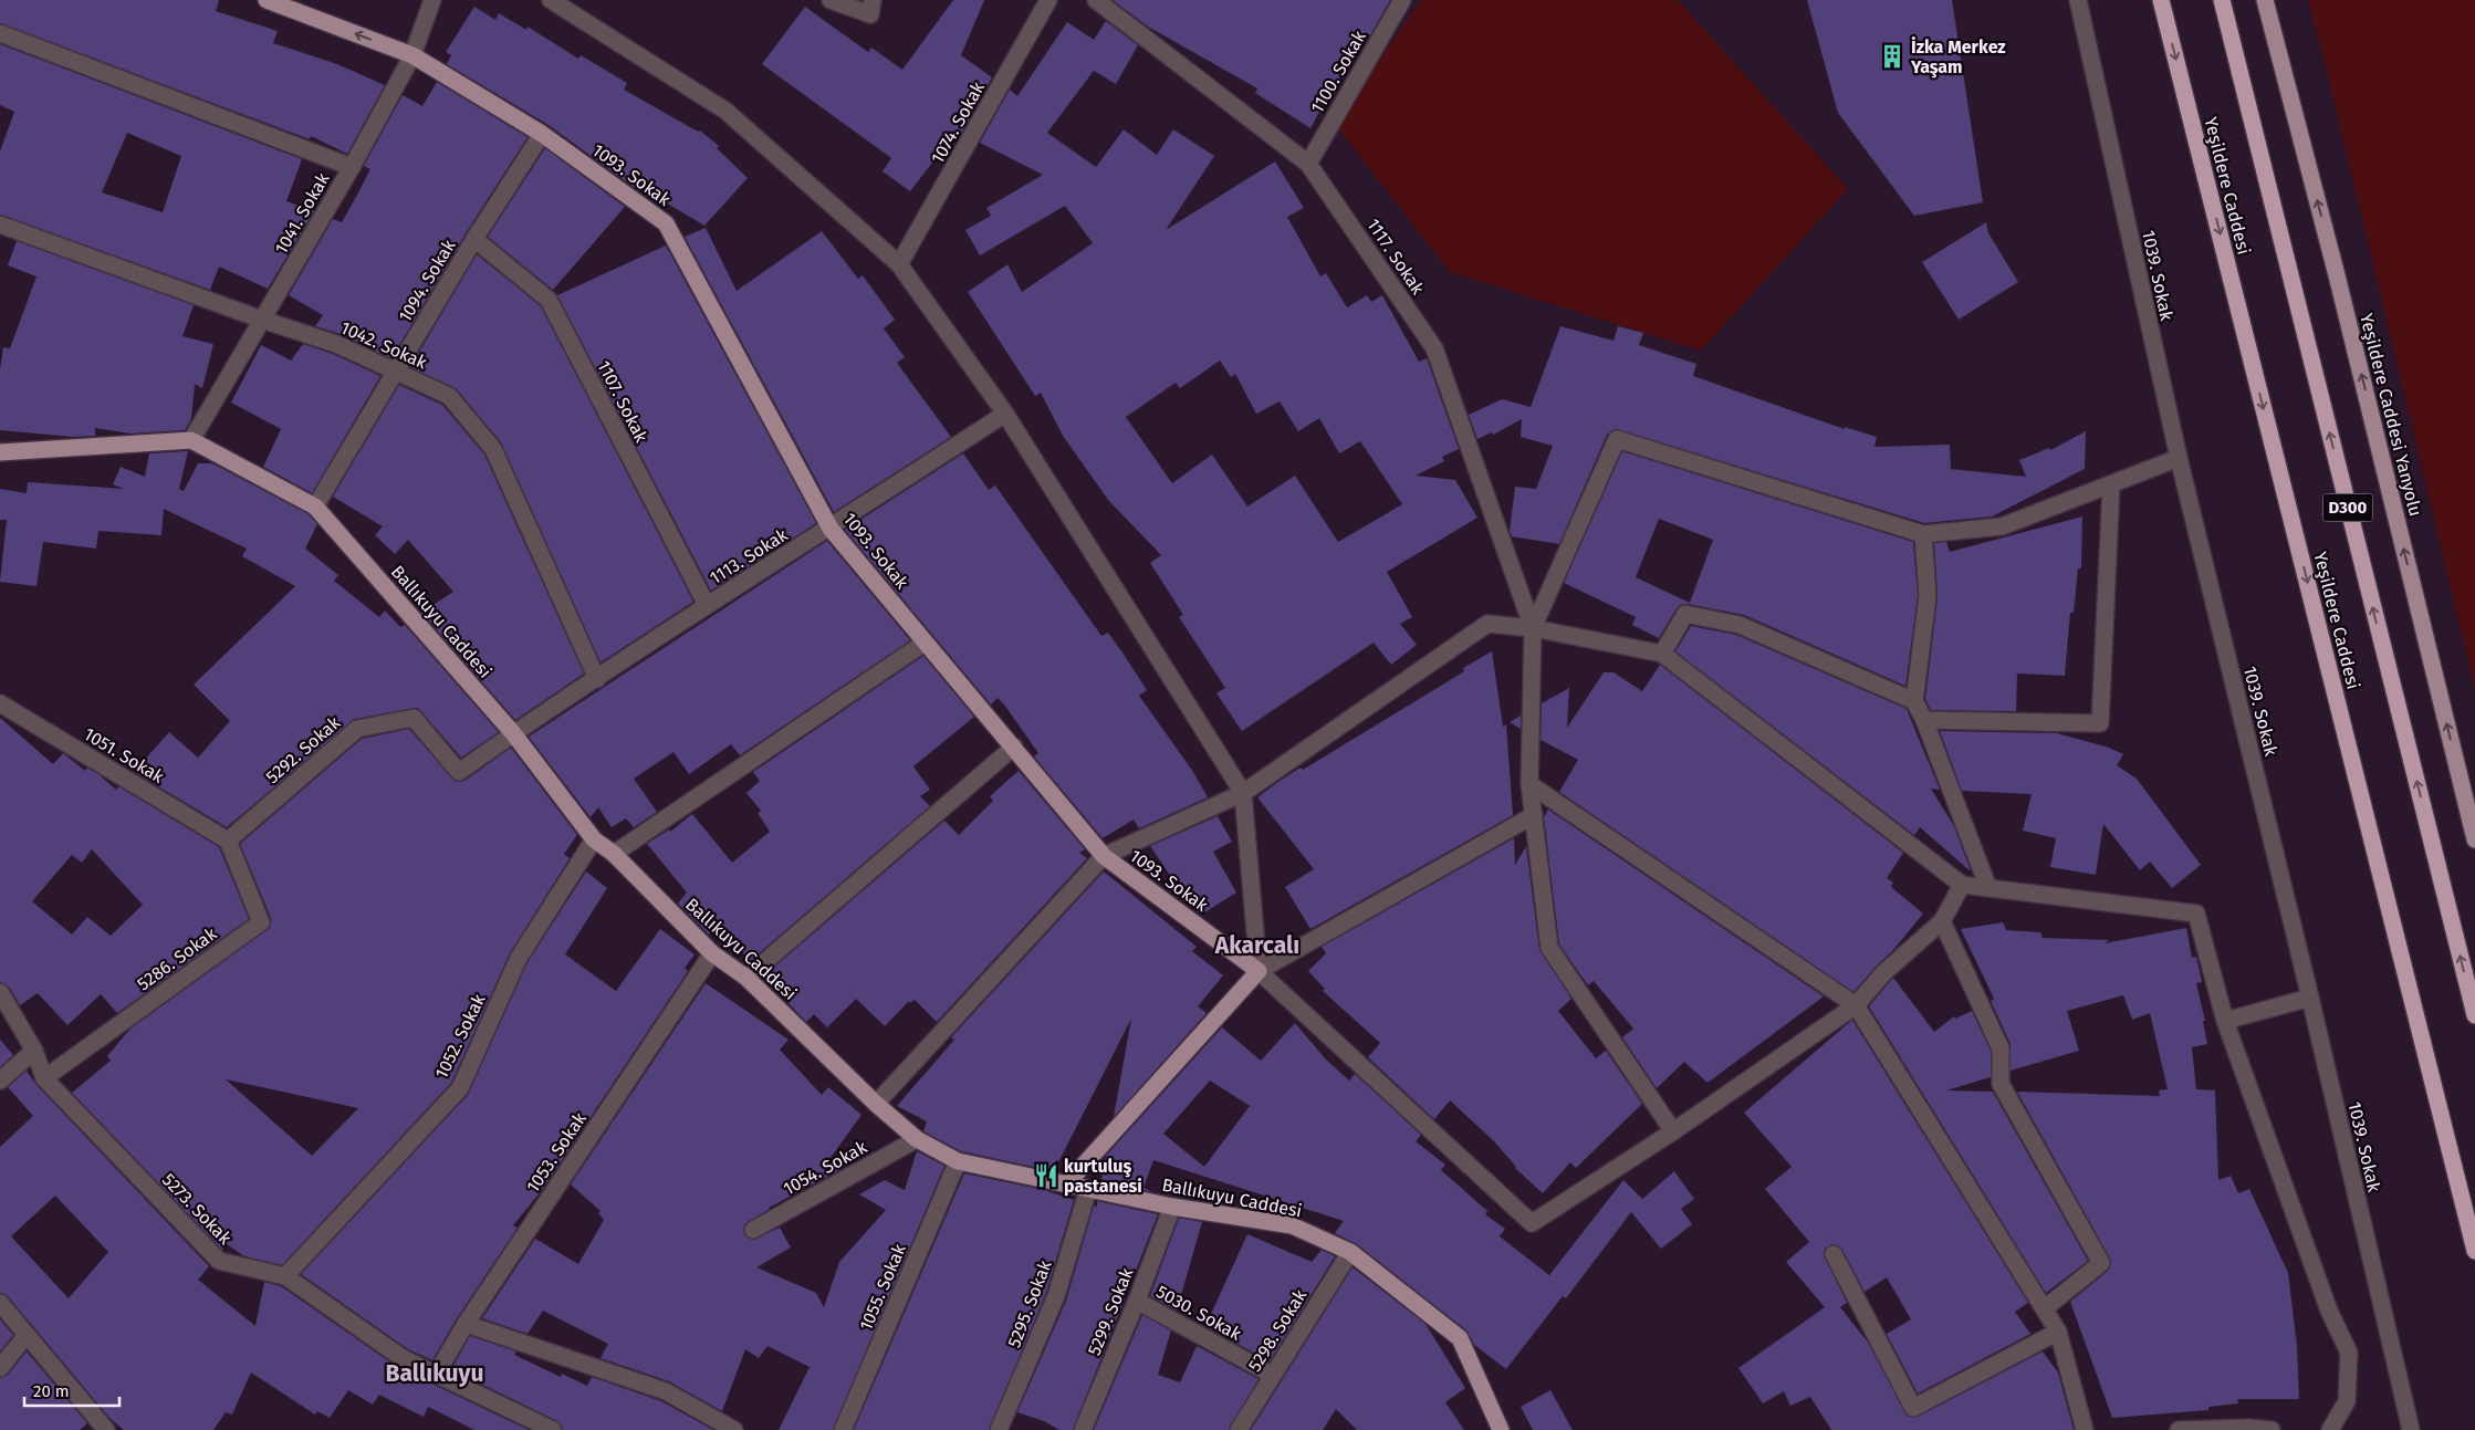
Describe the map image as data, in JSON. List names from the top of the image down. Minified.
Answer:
{"streets":{"highway":["Yeşildere Caddesi","D300"],"main road":["1093. Sokak","Yeşildere Caddesi Yanyolu","Ballıkuyu Caddesi"],"street":["1100. Sokak","1074. Sokak","1041. Sokak","1117. Sokak","1039. Sokak","1094. Sokak","1042. Sokak","1107. Sokak","1113. Sokak","5292. Sokak","1051. Sokak","5286. Sokak","1052. Sokak","1053. Sokak","1054. Sokak","5273. Sokak","1055. Sokak","5295. Sokak","5299. Sokak","5030. Sokak","5298. Sokak"]},"crossings":[["1100. Sokak","1117. Sokak"],["1093. Sokak","1041. Sokak"],["1093. Sokak","1094. Sokak"],["1093. Sokak","1113. Sokak"],["1041. Sokak","1042. Sokak"],["1041. Sokak","Ballıkuyu Caddesi"],["1094. Sokak","1042. Sokak"],["1094. Sokak","1107. Sokak"],["1094. Sokak","Ballıkuyu Caddesi"],["1042. Sokak","1113. Sokak"],["1107. Sokak","1113. Sokak"],["1113. Sokak","Ballıkuyu Caddesi"],["1113. Sokak","5292. Sokak"],["Ballıkuyu Caddesi","5292. Sokak"],["Ballıkuyu Caddesi","1052. Sokak"],["Ballıkuyu Caddesi","1053. Sokak"],["Ballıkuyu Caddesi","1054. Sokak"],["Ballıkuyu Caddesi","1055. Sokak"],["Ballıkuyu Caddesi","5295. Sokak"],["Ballıkuyu Caddesi","5299. Sokak"],["Ballıkuyu Caddesi","5298. Sokak"],["5292. Sokak","1051. Sokak"],["5292. Sokak","5286. Sokak"],["1051. Sokak","5286. Sokak"],["5286. Sokak","5273. Sokak"],["1052. Sokak","5273. Sokak"],["1053. Sokak","5273. Sokak"],["5299. Sokak","5030. Sokak"],["5030. Sokak","5298. Sokak"]],"one_way":["Yeşildere Caddesi Yanyolu"],"districts":["Akarcalı","Ballıkuyu"],"places":{"building":["İzka Merkez Yaşam"],"restaurant":["kurtuluş pastanesi"]},"scale_bar":"20 m"}
